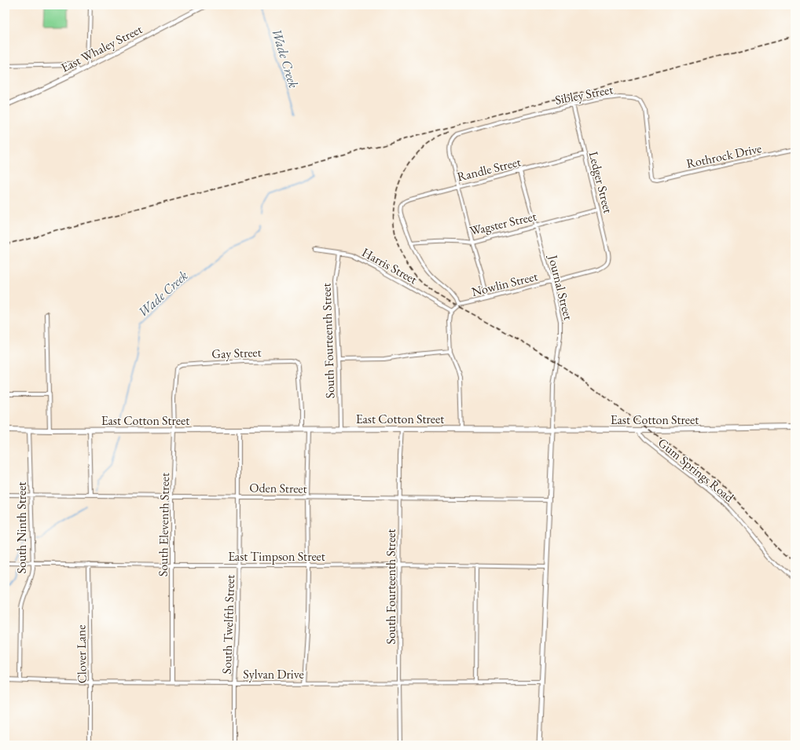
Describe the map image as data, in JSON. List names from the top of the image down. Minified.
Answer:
{"streets":{"main road":["East Cotton Street"],"street":["East Whaley Street","Sibley Street","Rothrock Drive","Randle Street","Ledger Street","Wagster Street","Harris Street","Nowlin Street","Journal Street","South Fourteenth Street","Gay Street","Gum Springs Road","Oden Street","South Eleventh Street","South Ninth Street","East Timpson Street","South Twelfth Street","Clover Lane","Sylvan Drive"]},"crossings":[["Sibley Street","Rothrock Drive"],["Sibley Street","Randle Street"],["Sibley Street","Ledger Street"],["Randle Street","Ledger Street"],["Randle Street","Wagster Street"],["Randle Street","Journal Street"],["Ledger Street","Wagster Street"],["Ledger Street","Nowlin Street"],["Wagster Street","Journal Street"],["Harris Street","South Fourteenth Street"],["Nowlin Street","Journal Street"],["Journal Street","East Cotton Street"],["South Fourteenth Street","East Cotton Street"],["South Fourteenth Street","Oden Street"],["South Fourteenth Street","East Timpson Street"],["South Fourteenth Street","Sylvan Drive"],["Gay Street","East Cotton Street"],["Gay Street","South Eleventh Street"],["East Cotton Street","Gum Springs Road"],["East Cotton Street","South Eleventh Street"],["East Cotton Street","South Ninth Street"],["East Cotton Street","South Twelfth Street"],["Oden Street","South Eleventh Street"],["Oden Street","South Ninth Street"],["Oden Street","South Twelfth Street"],["South Eleventh Street","East Timpson Street"],["South Eleventh Street","Sylvan Drive"],["South Ninth Street","East Timpson Street"],["South Ninth Street","Sylvan Drive"],["East Timpson Street","South Twelfth Street"],["East Timpson Street","Clover Lane"],["South Twelfth Street","Sylvan Drive"],["Clover Lane","Sylvan Drive"]],"water":["Wade Creek"]}
